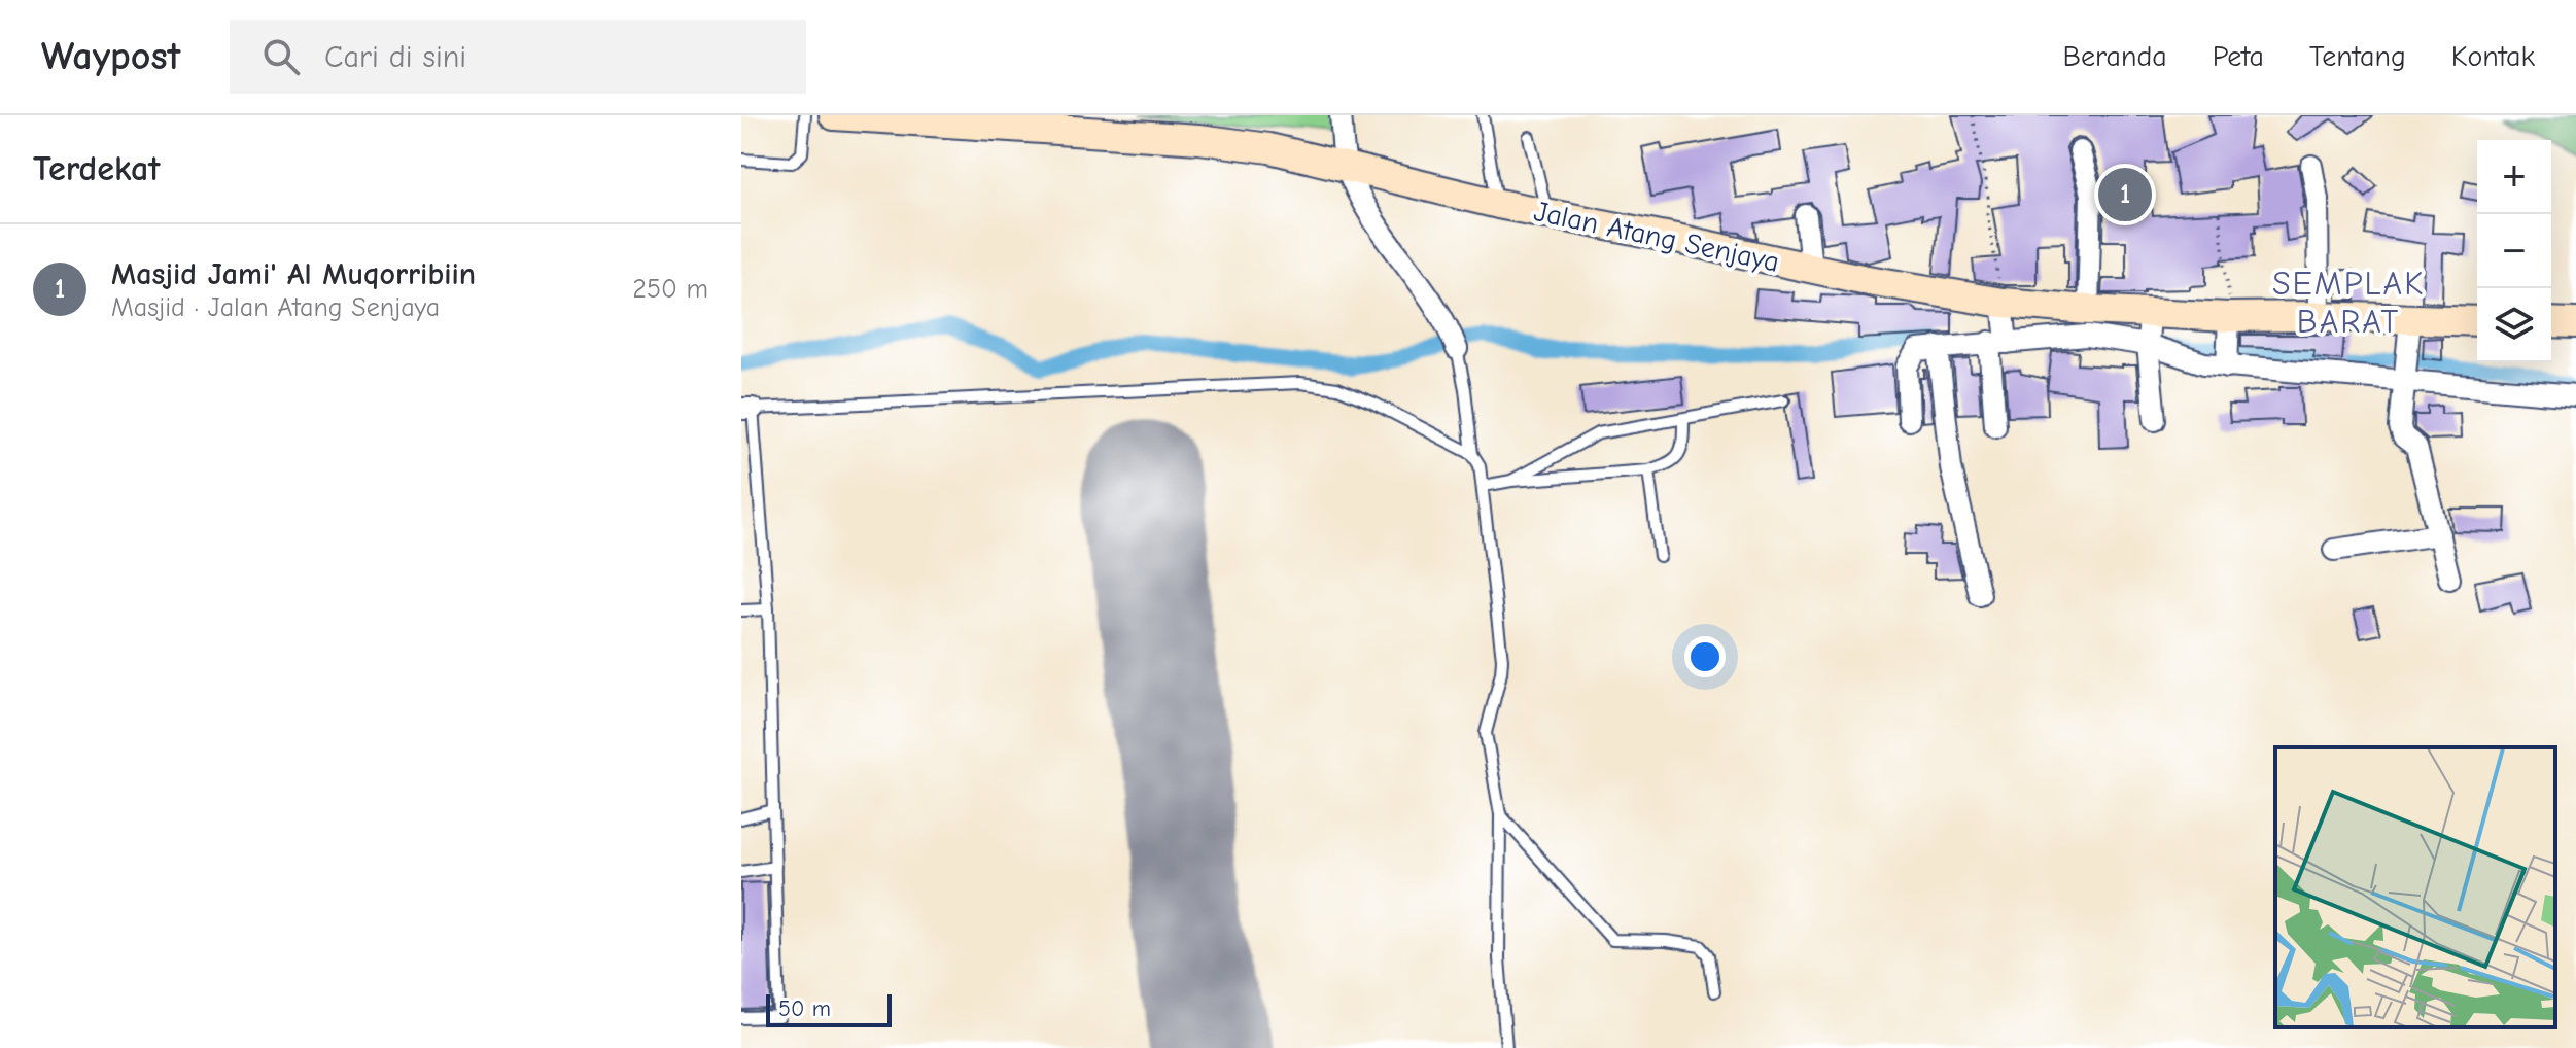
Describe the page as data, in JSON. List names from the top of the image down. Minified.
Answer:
{"streets":{"main road":["Jalan Atang Senjaya"]},"districts":["SEMPLAK BARAT"],"scale_bar":"50 m","page":{"header":"Waypost","search":"Cari di sini","nav":["Beranda","Peta","Tentang","Kontak"],"heading":"Terdekat","map_buttons":["+","−"],"pins":"1","list":[{"mark":"1","name":"Masjid Jami' Al Muqorribiin","note":"Masjid · Jalan Atang Senjaya","value":"250 m"}],"scale":"50 m"}}
